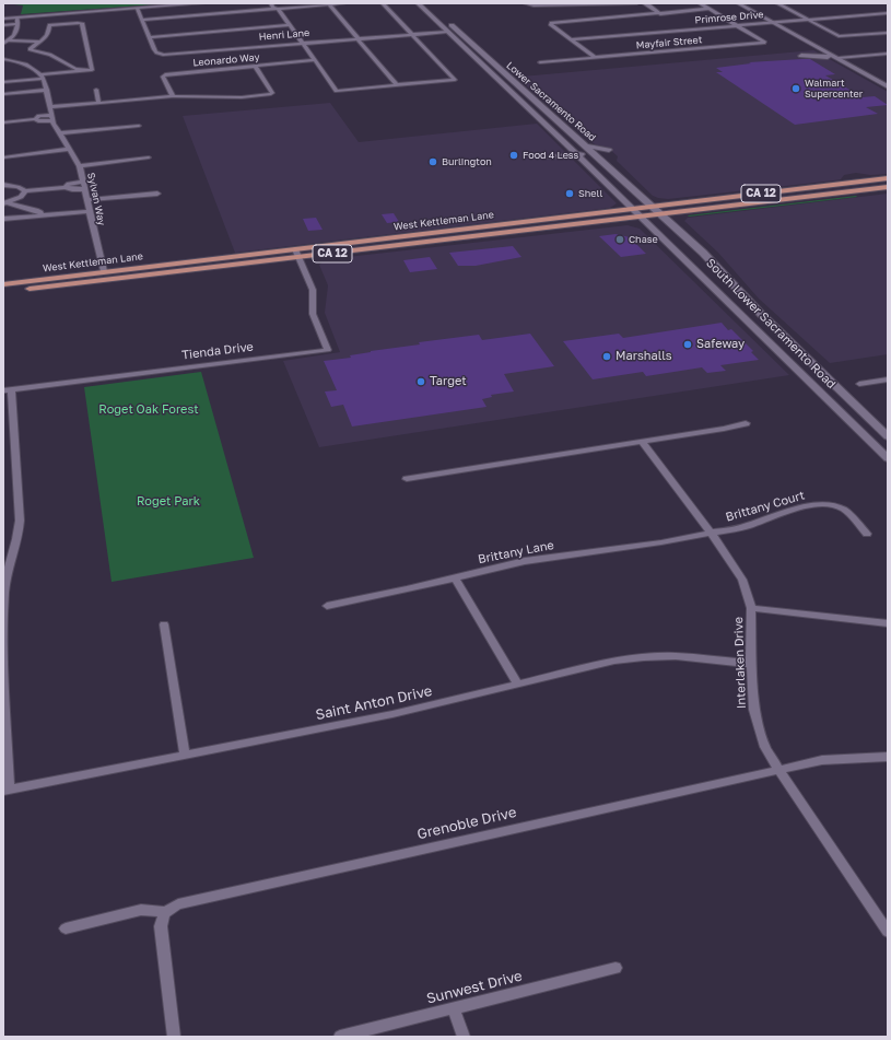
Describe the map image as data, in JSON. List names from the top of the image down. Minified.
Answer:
{"streets":{"main road":["Lower Sacramento Road","CA 12","West Kettleman Lane","South Lower Sacramento Road"],"street":["Primrose Drive","Henri Lane","Mayfair Street","Leonardo Way","Sylvan Way","Tienda Drive","Brittany Court","Brittany Lane","Interlaken Drive","Saint Anton Drive","Grenoble Drive","Sunwest Drive"]},"crossings":[["Primrose Drive","Mayfair Street"],["Henri Lane","Lower Sacramento Road"],["Lower Sacramento Road","West Kettleman Lane"],["Lower Sacramento Road","South Lower Sacramento Road"],["Sylvan Way","West Kettleman Lane"],["West Kettleman Lane","South Lower Sacramento Road"],["West Kettleman Lane","Tienda Drive"],["Brittany Court","Brittany Lane"],["Brittany Court","Interlaken Drive"],["Brittany Lane","Interlaken Drive"],["Interlaken Drive","Saint Anton Drive"],["Interlaken Drive","Grenoble Drive"]],"parks":["Roget Oak Forest","Roget Park"],"places":["Walmart Supercenter","Food 4 Less","Burlington","Shell","Chase","Safeway","Marshalls","Target"]}
